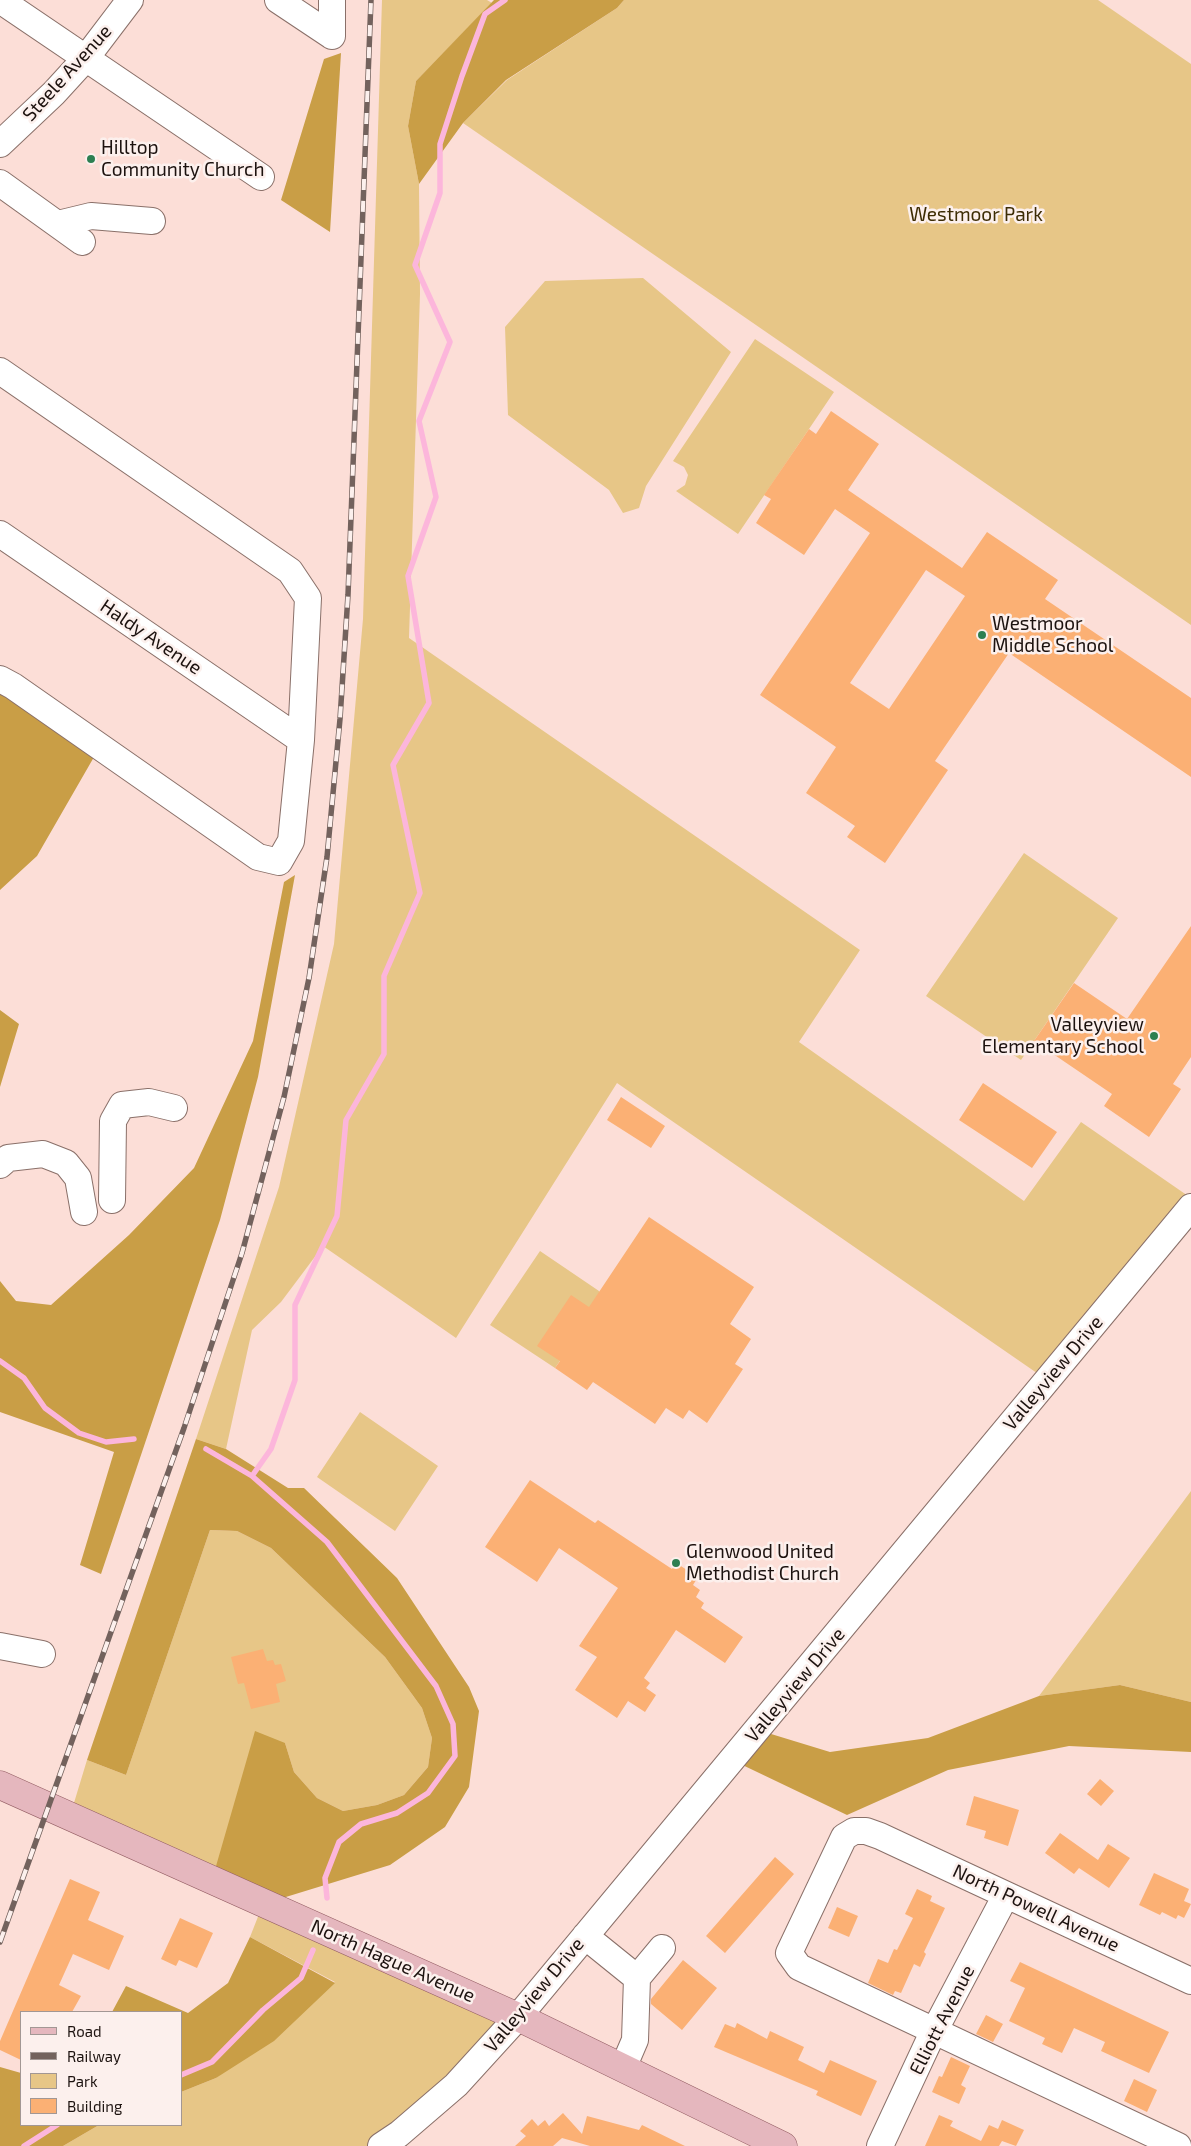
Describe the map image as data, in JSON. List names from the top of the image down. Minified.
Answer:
{"streets":{"main road":["North Hague Avenue"],"street":["Steele Avenue","Haldy Avenue","Valleyview Drive","North Powell Avenue","Elliott Avenue"]},"crossings":[["Valleyview Drive","North Hague Avenue"],["North Powell Avenue","Elliott Avenue"]],"parks":["Westmoor Park"],"places":["Hilltop Community Church","Westmoor Middle School","Valleyview Elementary School","Glenwood United Methodist Church"],"legend":["Road","Railway","Park","Building"]}
